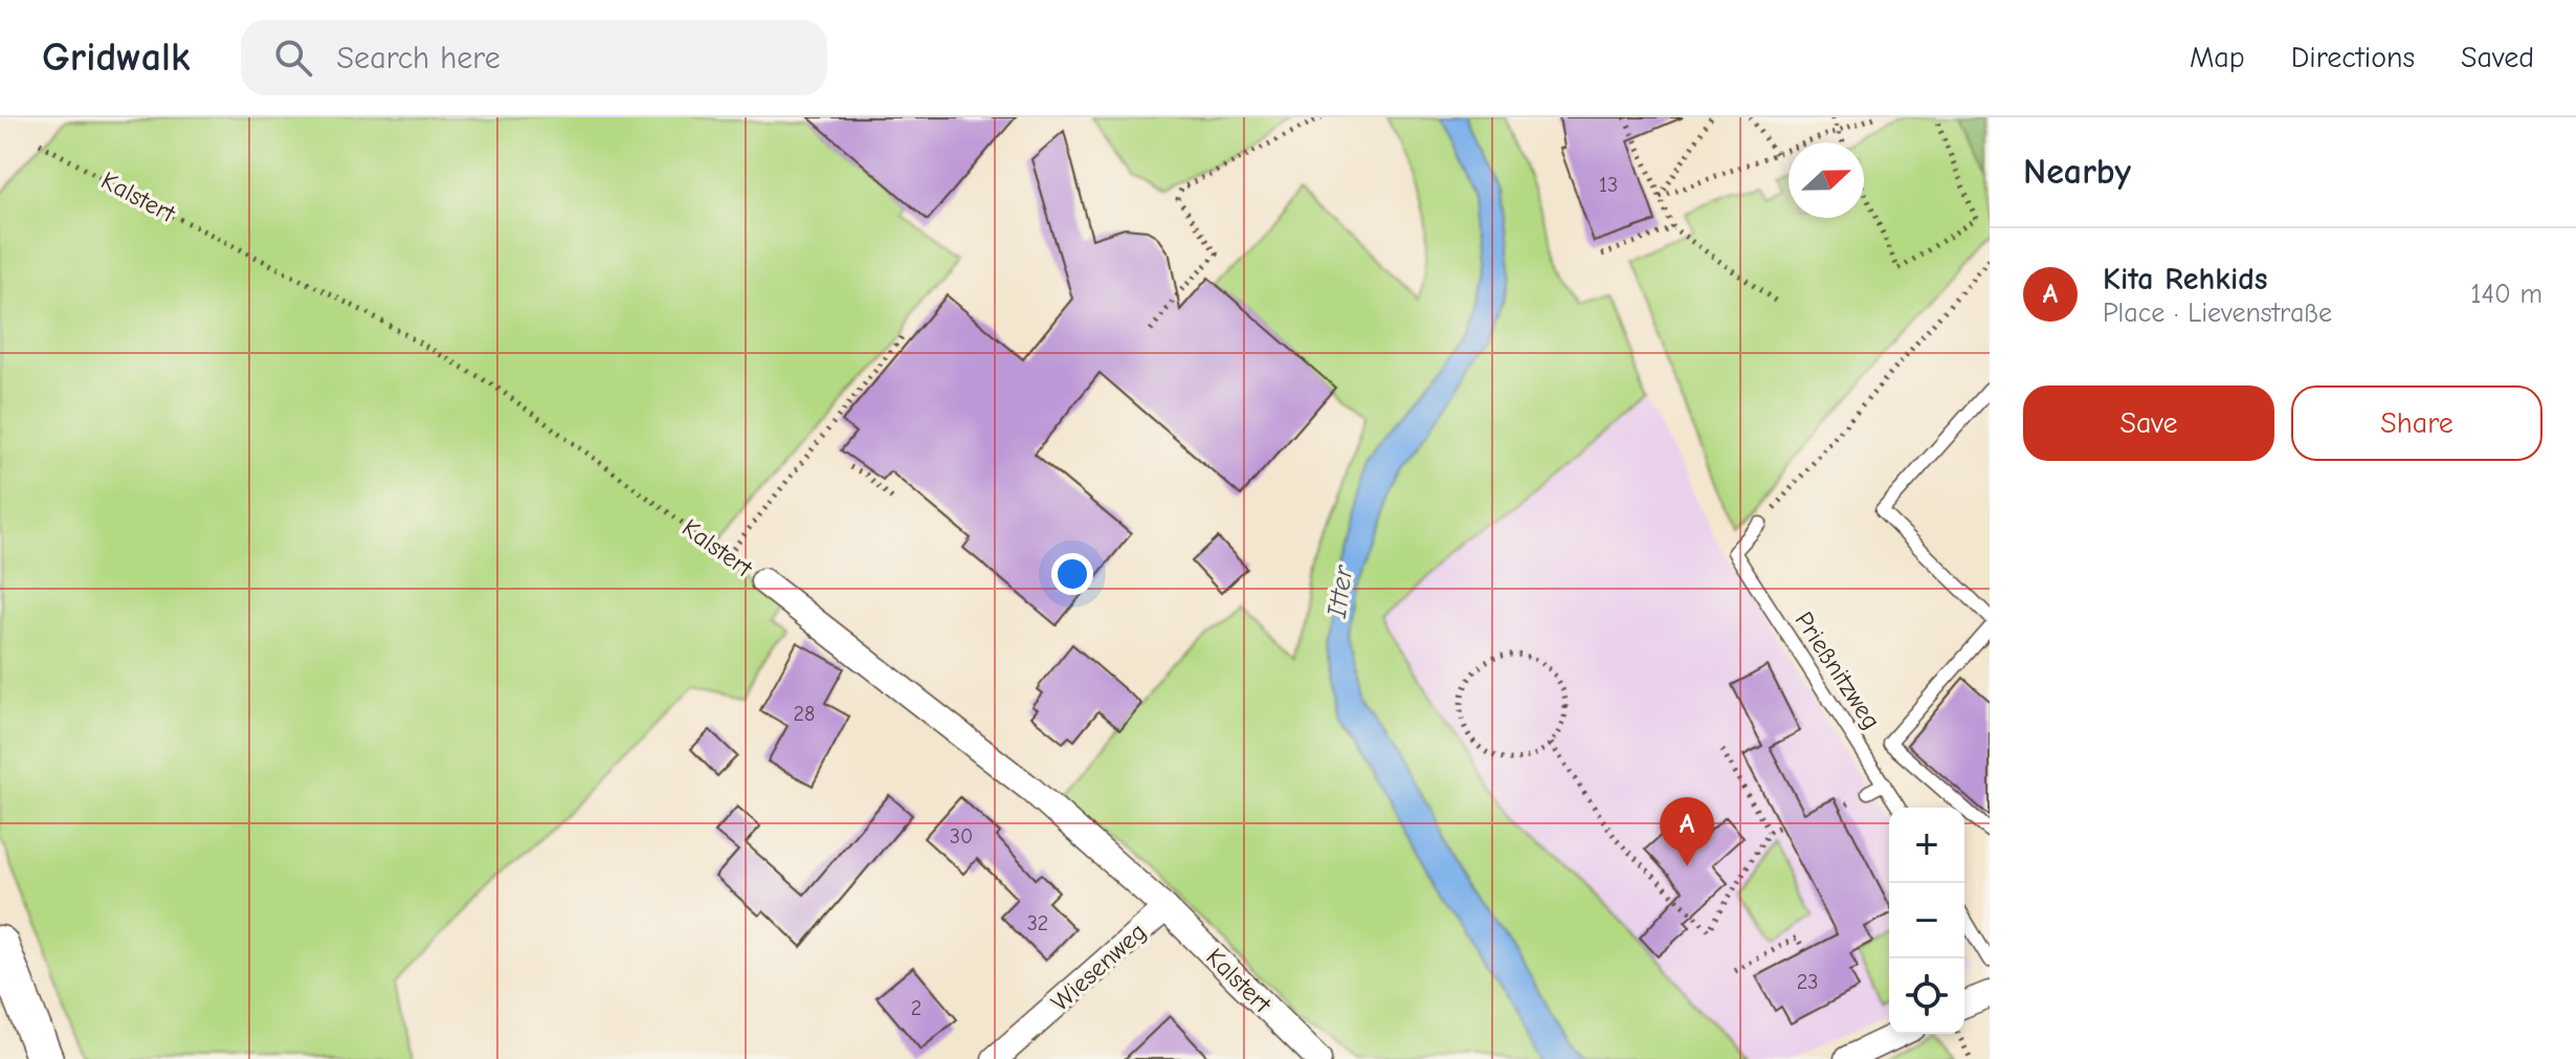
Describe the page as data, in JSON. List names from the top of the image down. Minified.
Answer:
{"streets":{"street":["Kalstert","Wiesenweg"],"lane":["Prießnitzweg"]},"crossings":[["Kalstert","Wiesenweg"]],"water":["Itter"],"house_numbers":["13","28","30","32","23","2"],"north":"right","page":{"header":"Gridwalk","search":"Search here","nav":["Map","Directions","Saved"],"heading":"Nearby","list":[{"mark":"A","name":"Kita Rehkids","note":"Place · Lievenstraße","value":"140 m"}],"buttons":["Save","Share"],"pins":"A","map_buttons":["+","−"]}}
